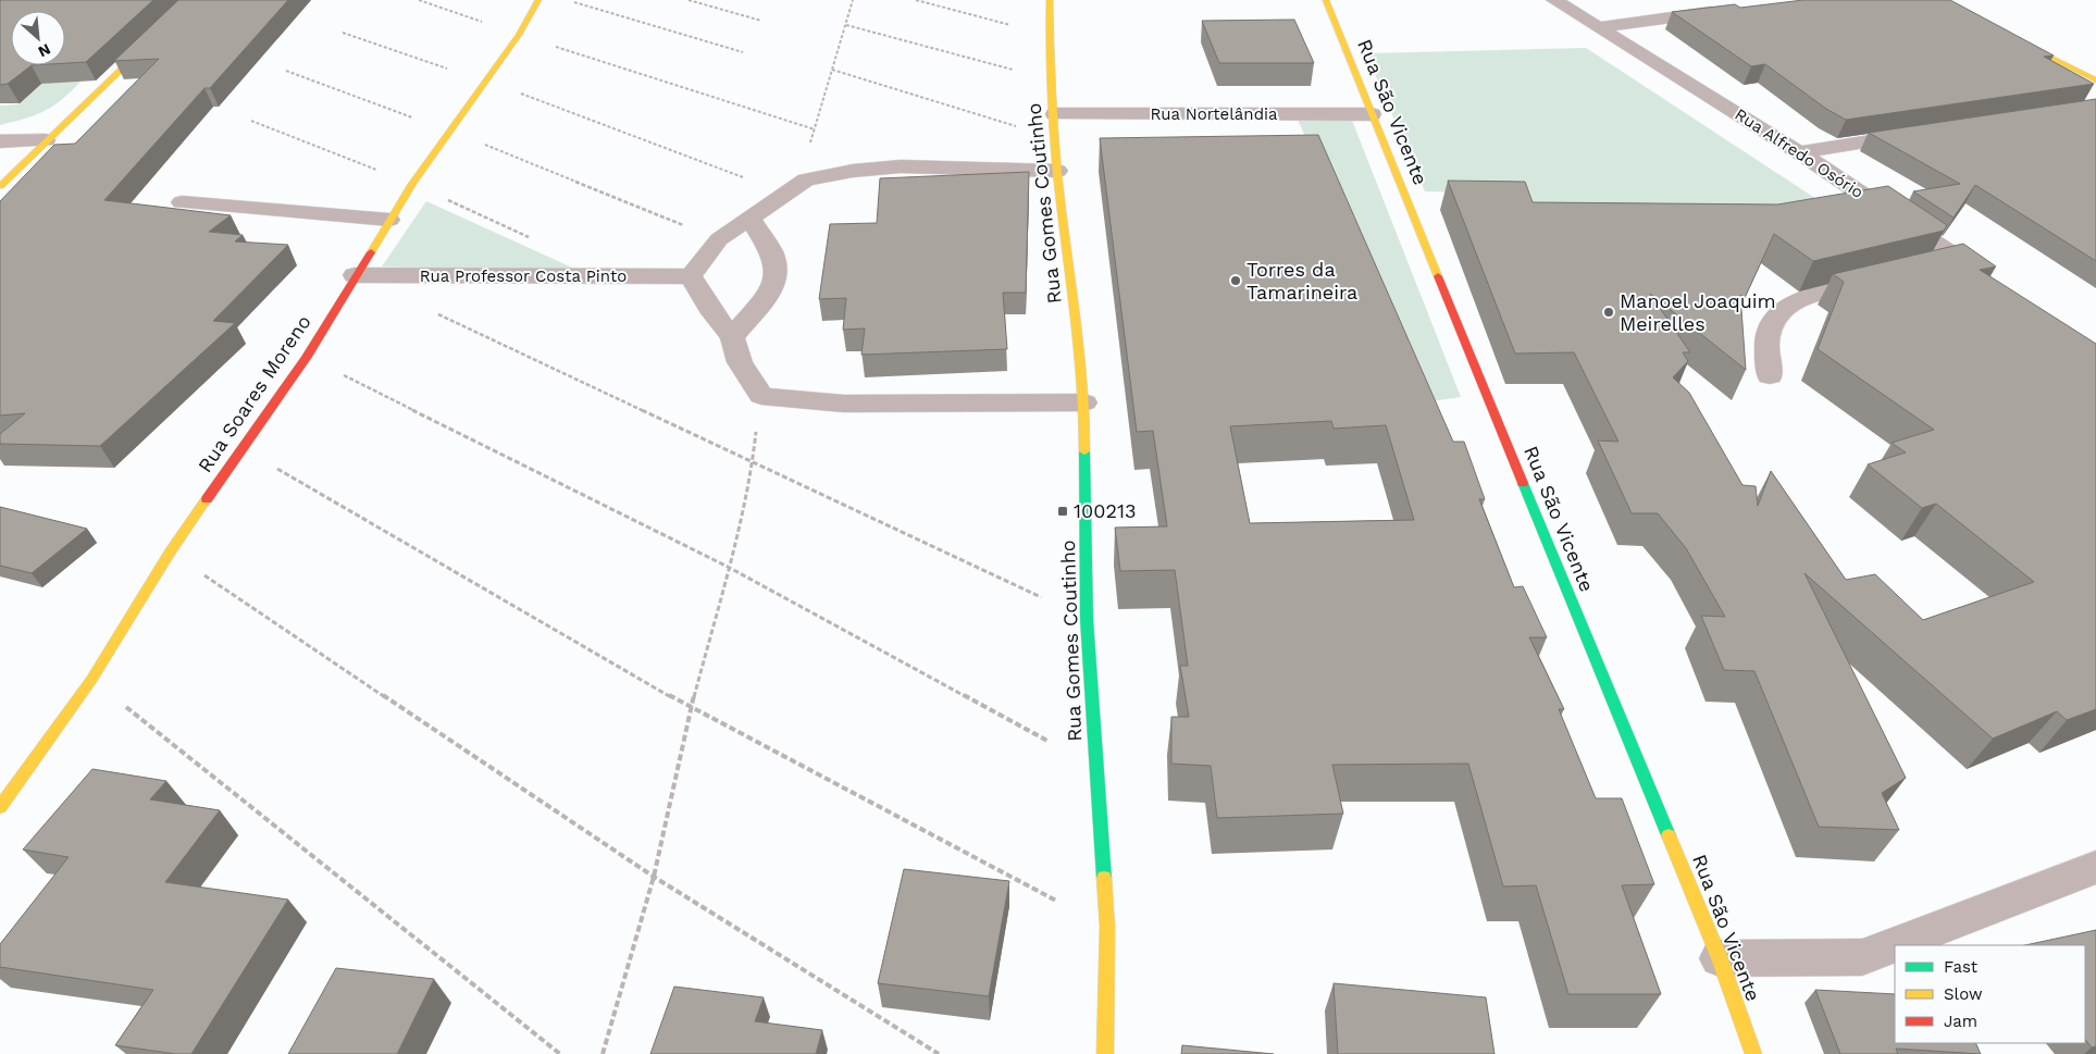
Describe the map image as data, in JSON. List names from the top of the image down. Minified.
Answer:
{"streets":{"street":["Rua São Vicente","Rua Nortelândia","Rua Alfredo Osório","Rua Gomes Coutinho","Rua Professor Costa Pinto","Rua Soares Moreno"]},"crossings":[["Rua São Vicente","Rua Nortelândia"],["Rua Nortelândia","Rua Gomes Coutinho"],["Rua Professor Costa Pinto","Rua Soares Moreno"]],"places":{"other":["Torres da Tamarineira","Manoel Joaquim Meirelles"],"transit":["100213"]},"legend":["Fast","Slow","Jam"],"north":"bottom right"}
